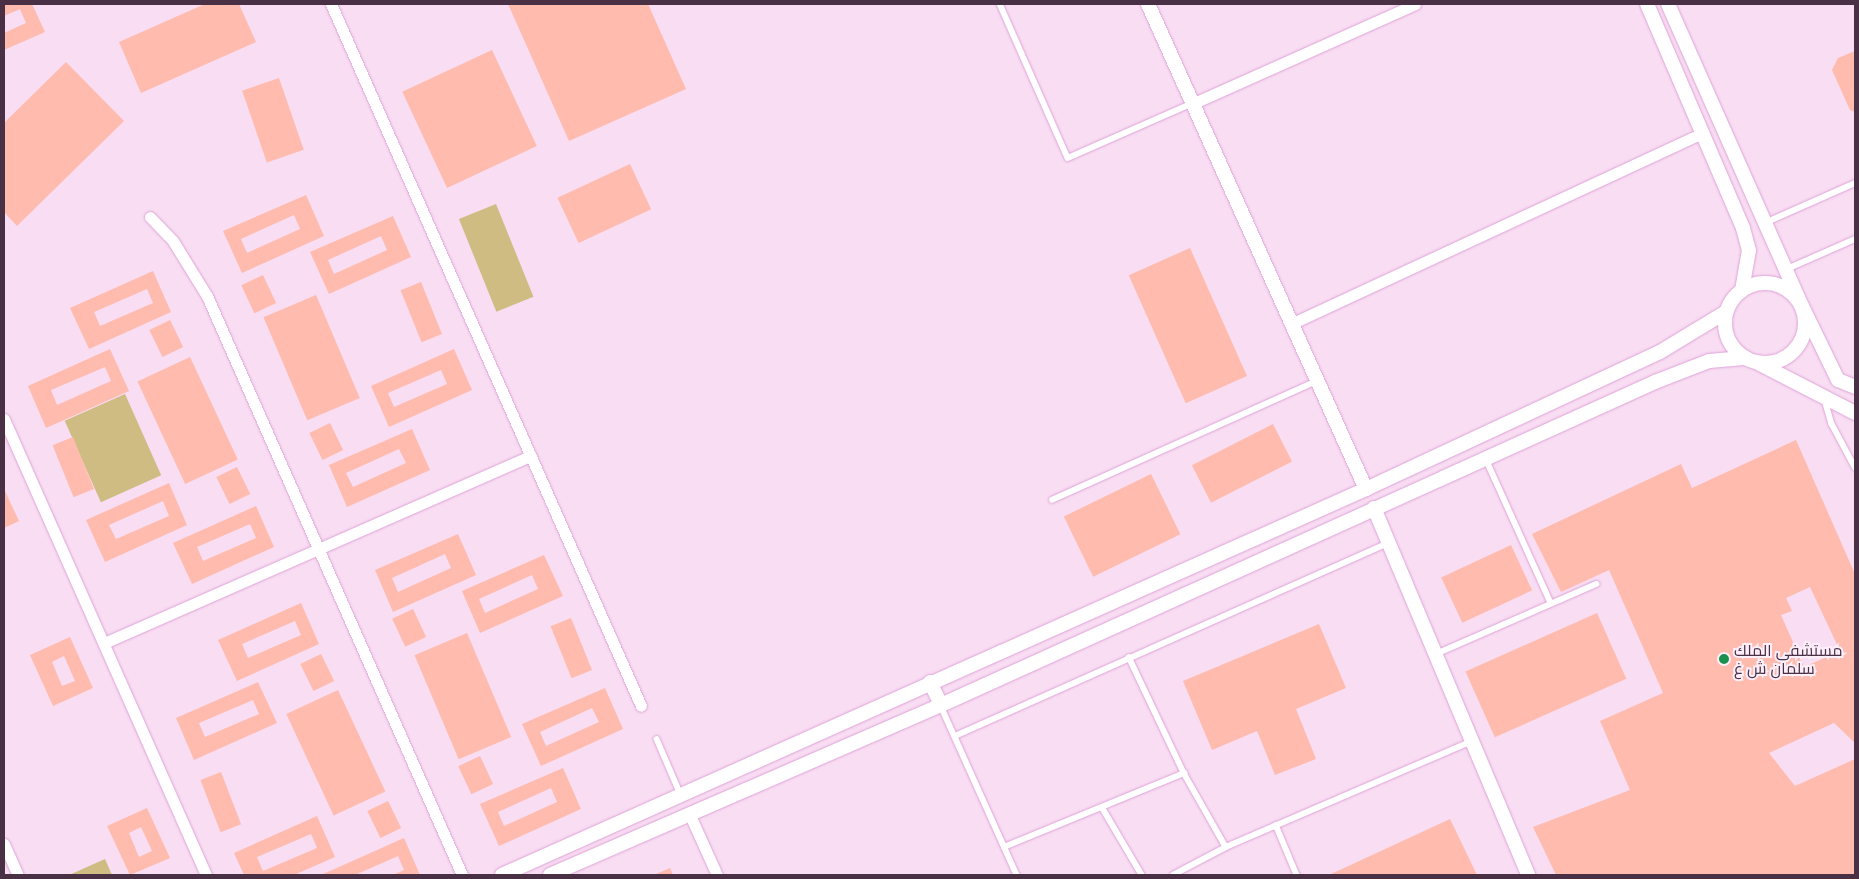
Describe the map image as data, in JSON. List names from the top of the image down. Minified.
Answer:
{"places":["مستشفى الملك سلمان ش غ"]}
